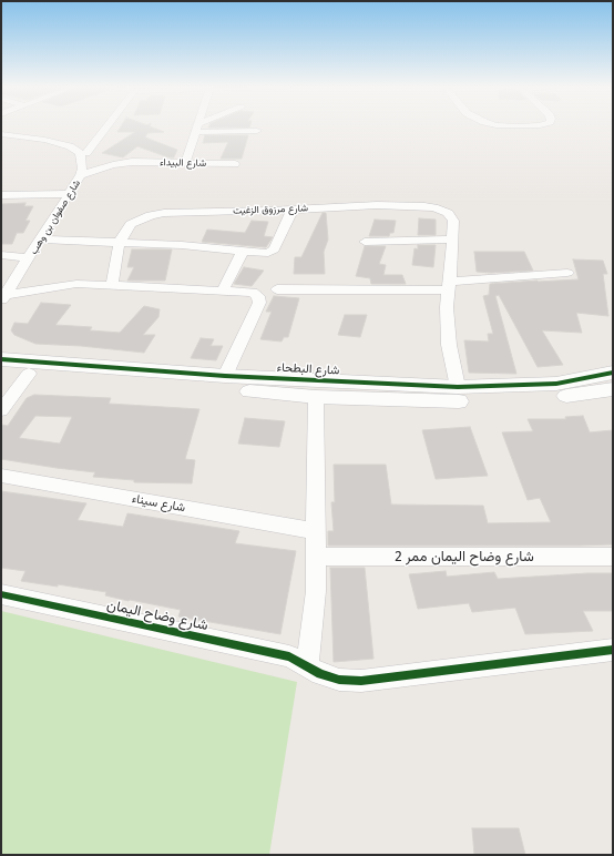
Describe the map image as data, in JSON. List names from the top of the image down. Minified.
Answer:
{"streets":{"street":["شارع البيداء","شارع مرزوق الزغيت","شارع صفوان بن وهب","شارع البطحاء","شارع سيناء","شارع وضاح اليمان ممر 2","شارع وضاح اليمان"]},"crossings":[["شارع البيداء","شارع صفوان بن وهب"],["شارع مرزوق الزغيت","شارع البطحاء"]]}
